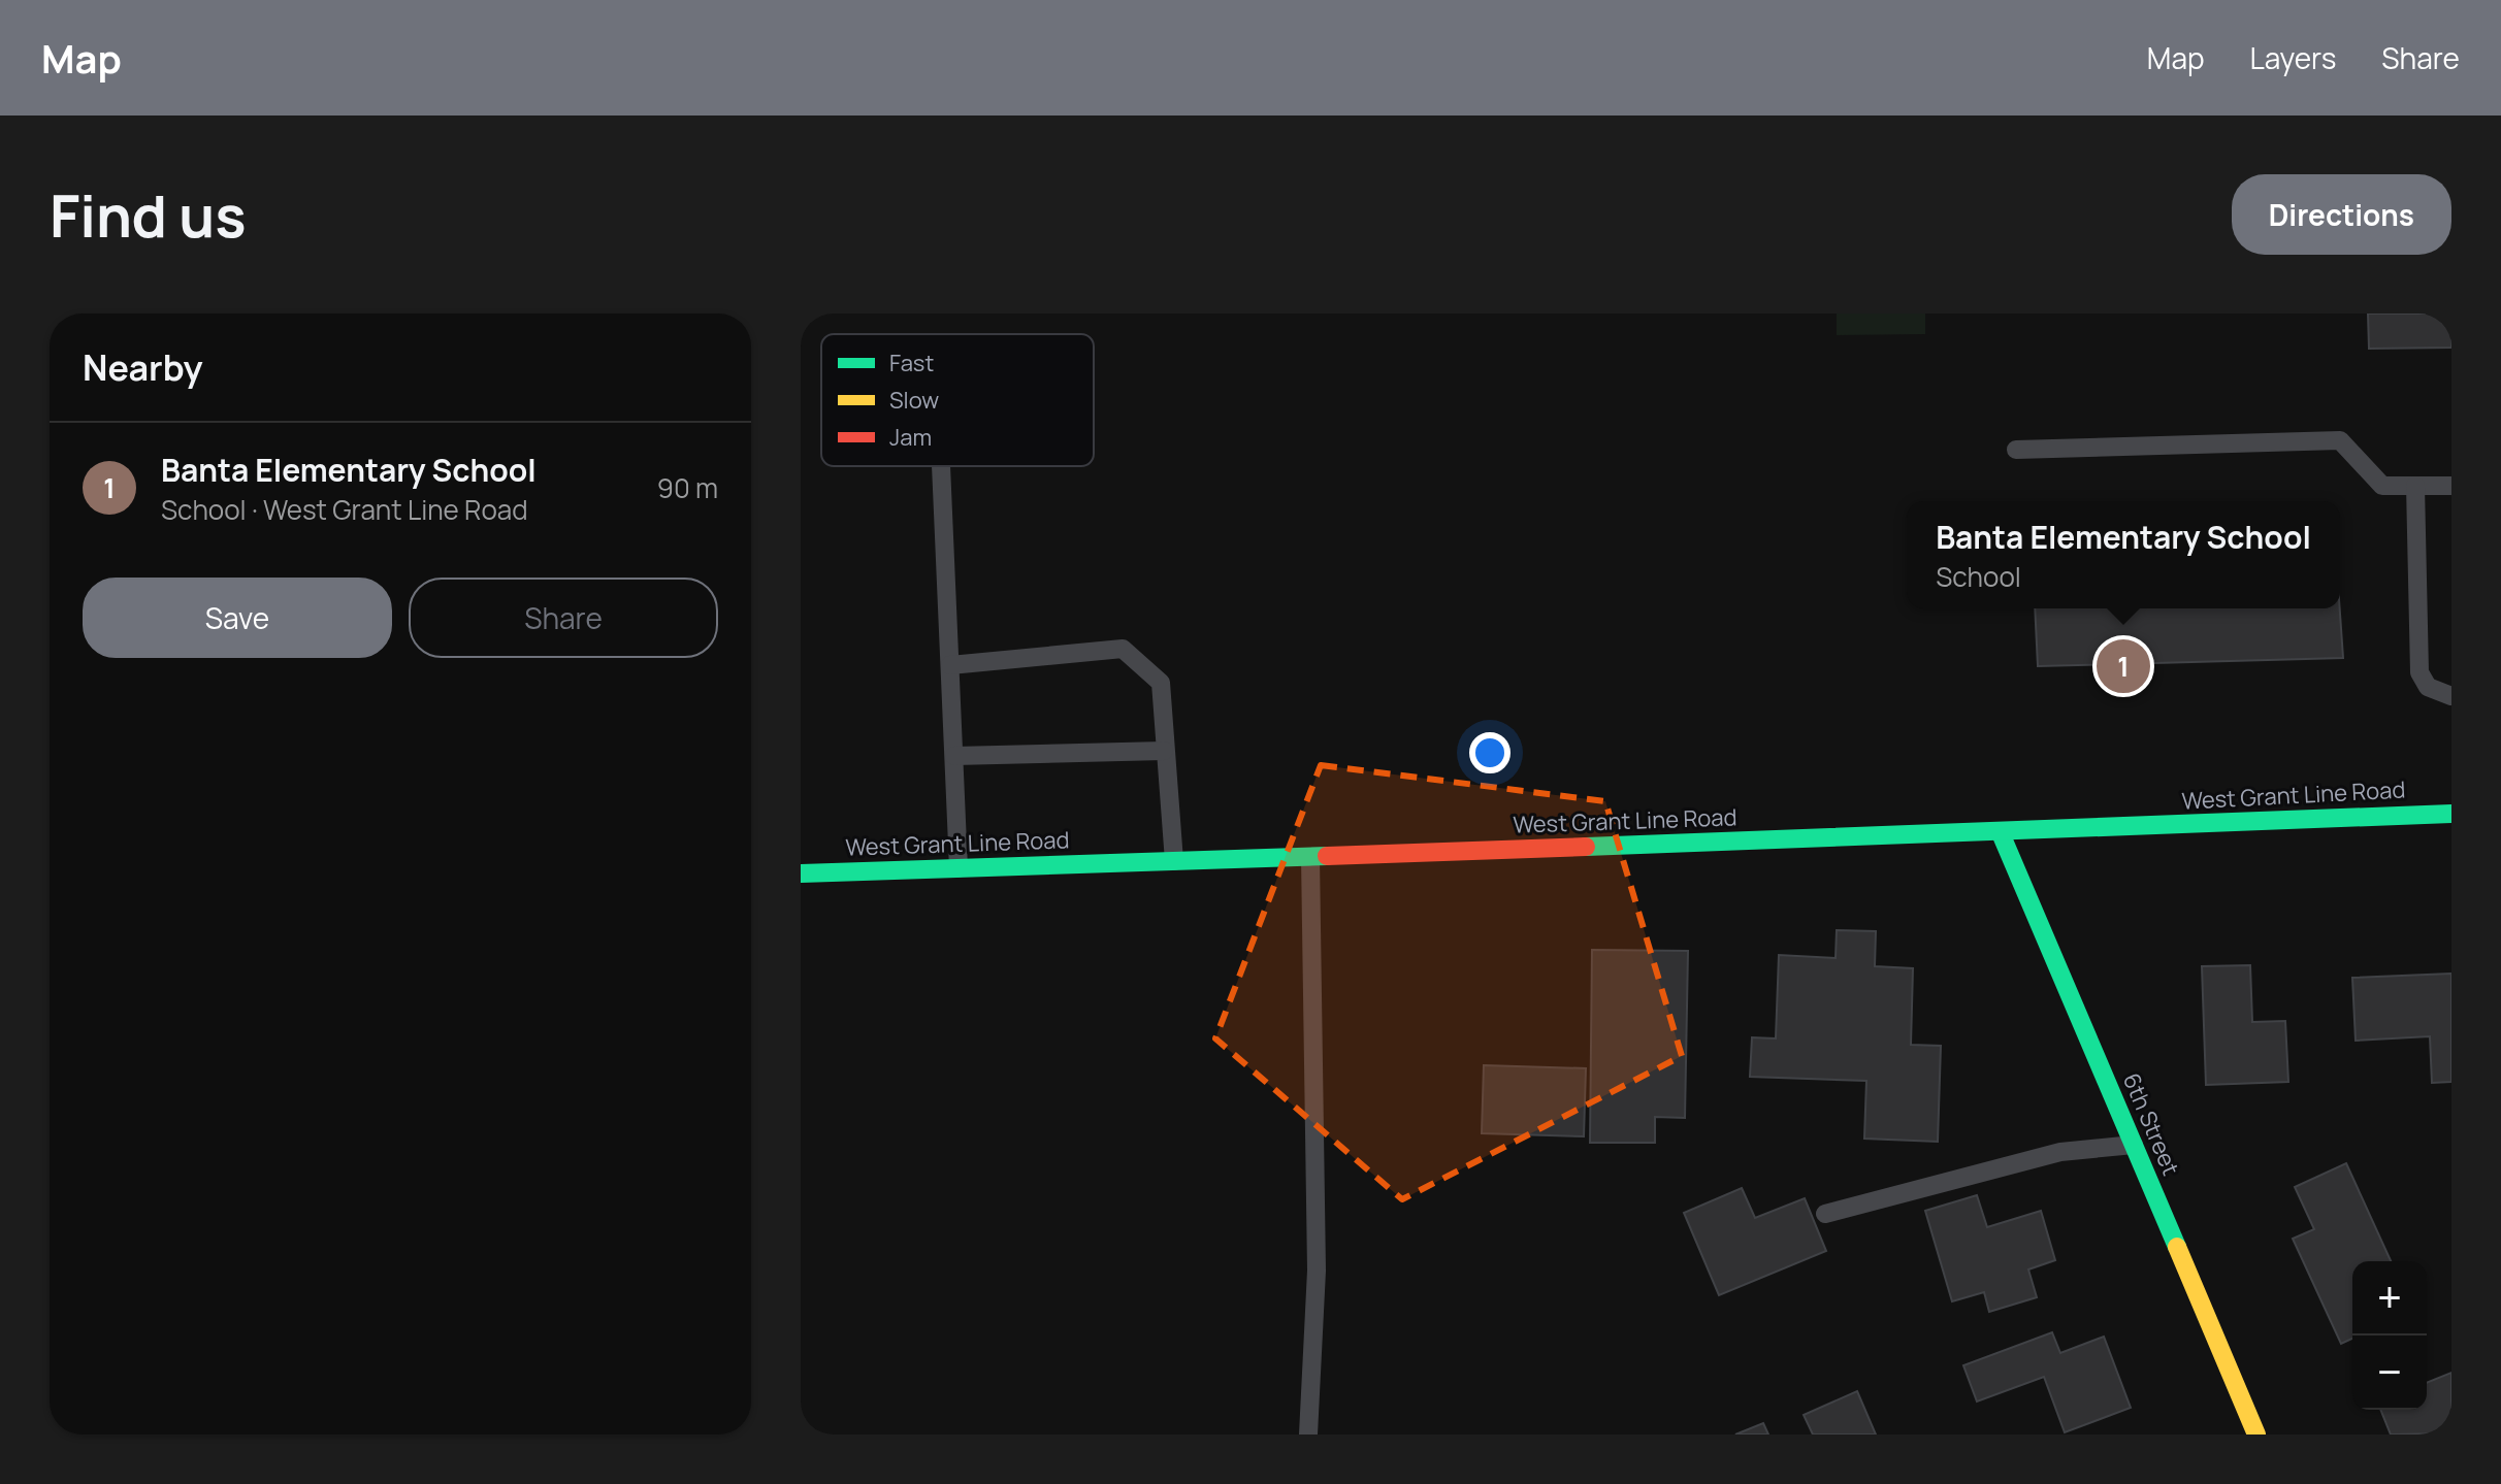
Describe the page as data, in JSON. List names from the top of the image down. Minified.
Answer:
{"streets":{"main road":["West Grant Line Road","6th Street"]},"crossings":[["West Grant Line Road","6th Street"]],"legend":["Fast","Slow","Jam"],"page":{"header":"Map","nav":["Map","Layers","Share"],"buttons":["Directions",["Save","Share"]],"title":"Find us","heading":"Nearby","list":[{"mark":"1","name":"Banta Elementary School","note":"School · West Grant Line Road","value":"90 m"}],"popup":["Banta Elementary School","School"],"pins":"1","map_buttons":["+","−"]}}
